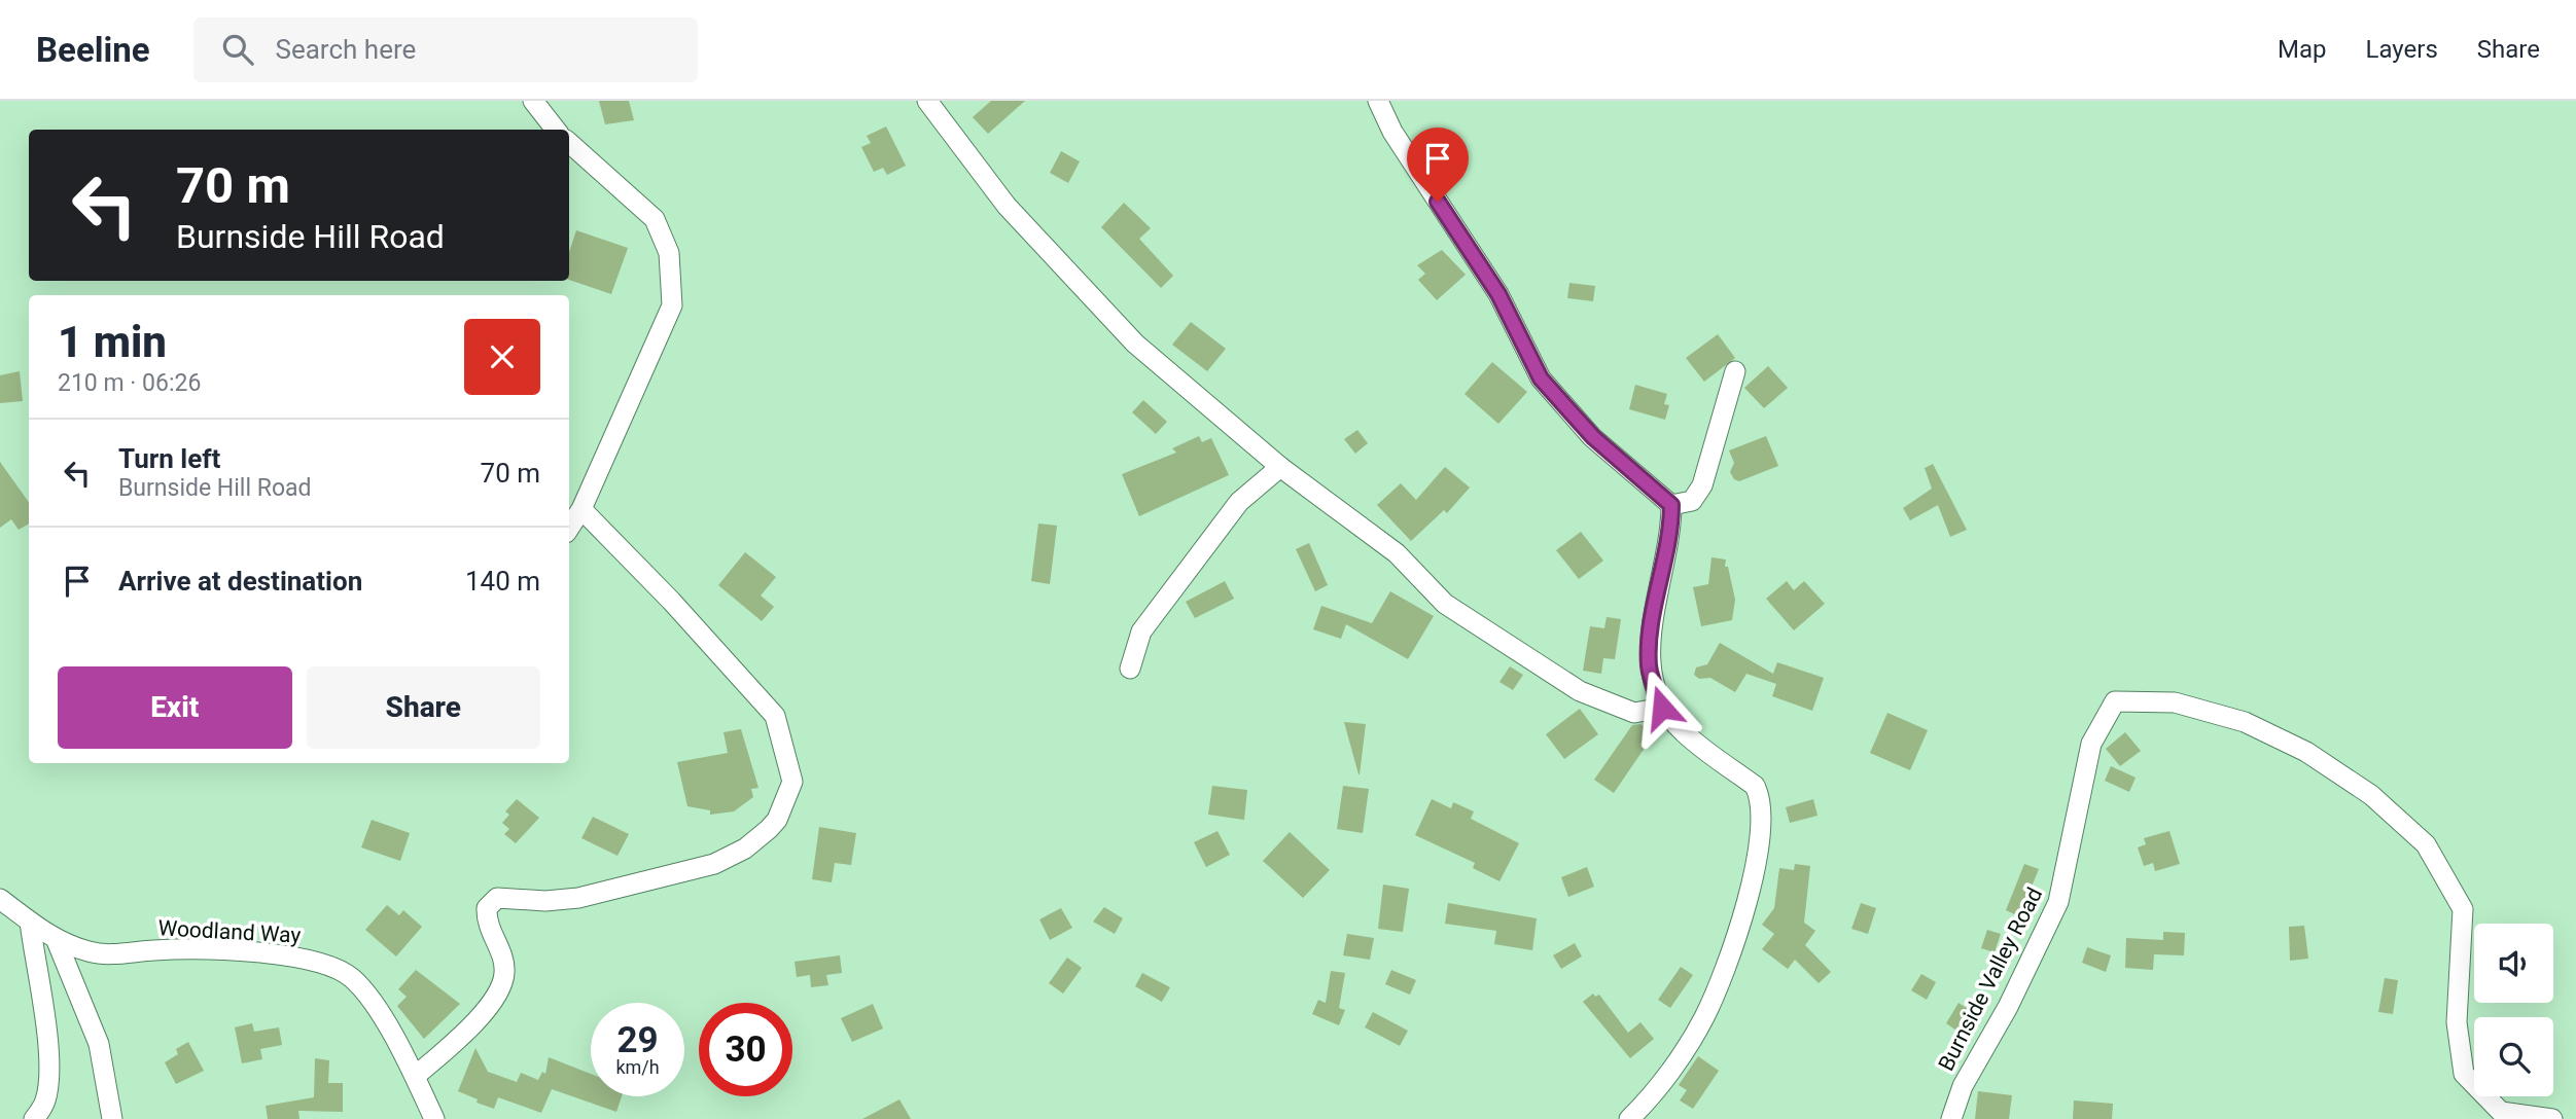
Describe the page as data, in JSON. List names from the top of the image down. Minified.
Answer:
{"streets":{"street":["Woodland Way","Burnside Valley Road"]},"page":{"header":"Beeline","search":"Search here","nav":["Map","Layers","Share"],"turn":["70 m","Burnside Hill Road"],"heading":["1 min","210 m · 06:26"],"list":[{"name":"Turn left","note":"Burnside Hill Road","value":"70 m"},{"name":"Arrive at destination","value":"140 m"}],"buttons":["Exit","Share"],"speed":"29 km/h","limit":"30"}}
